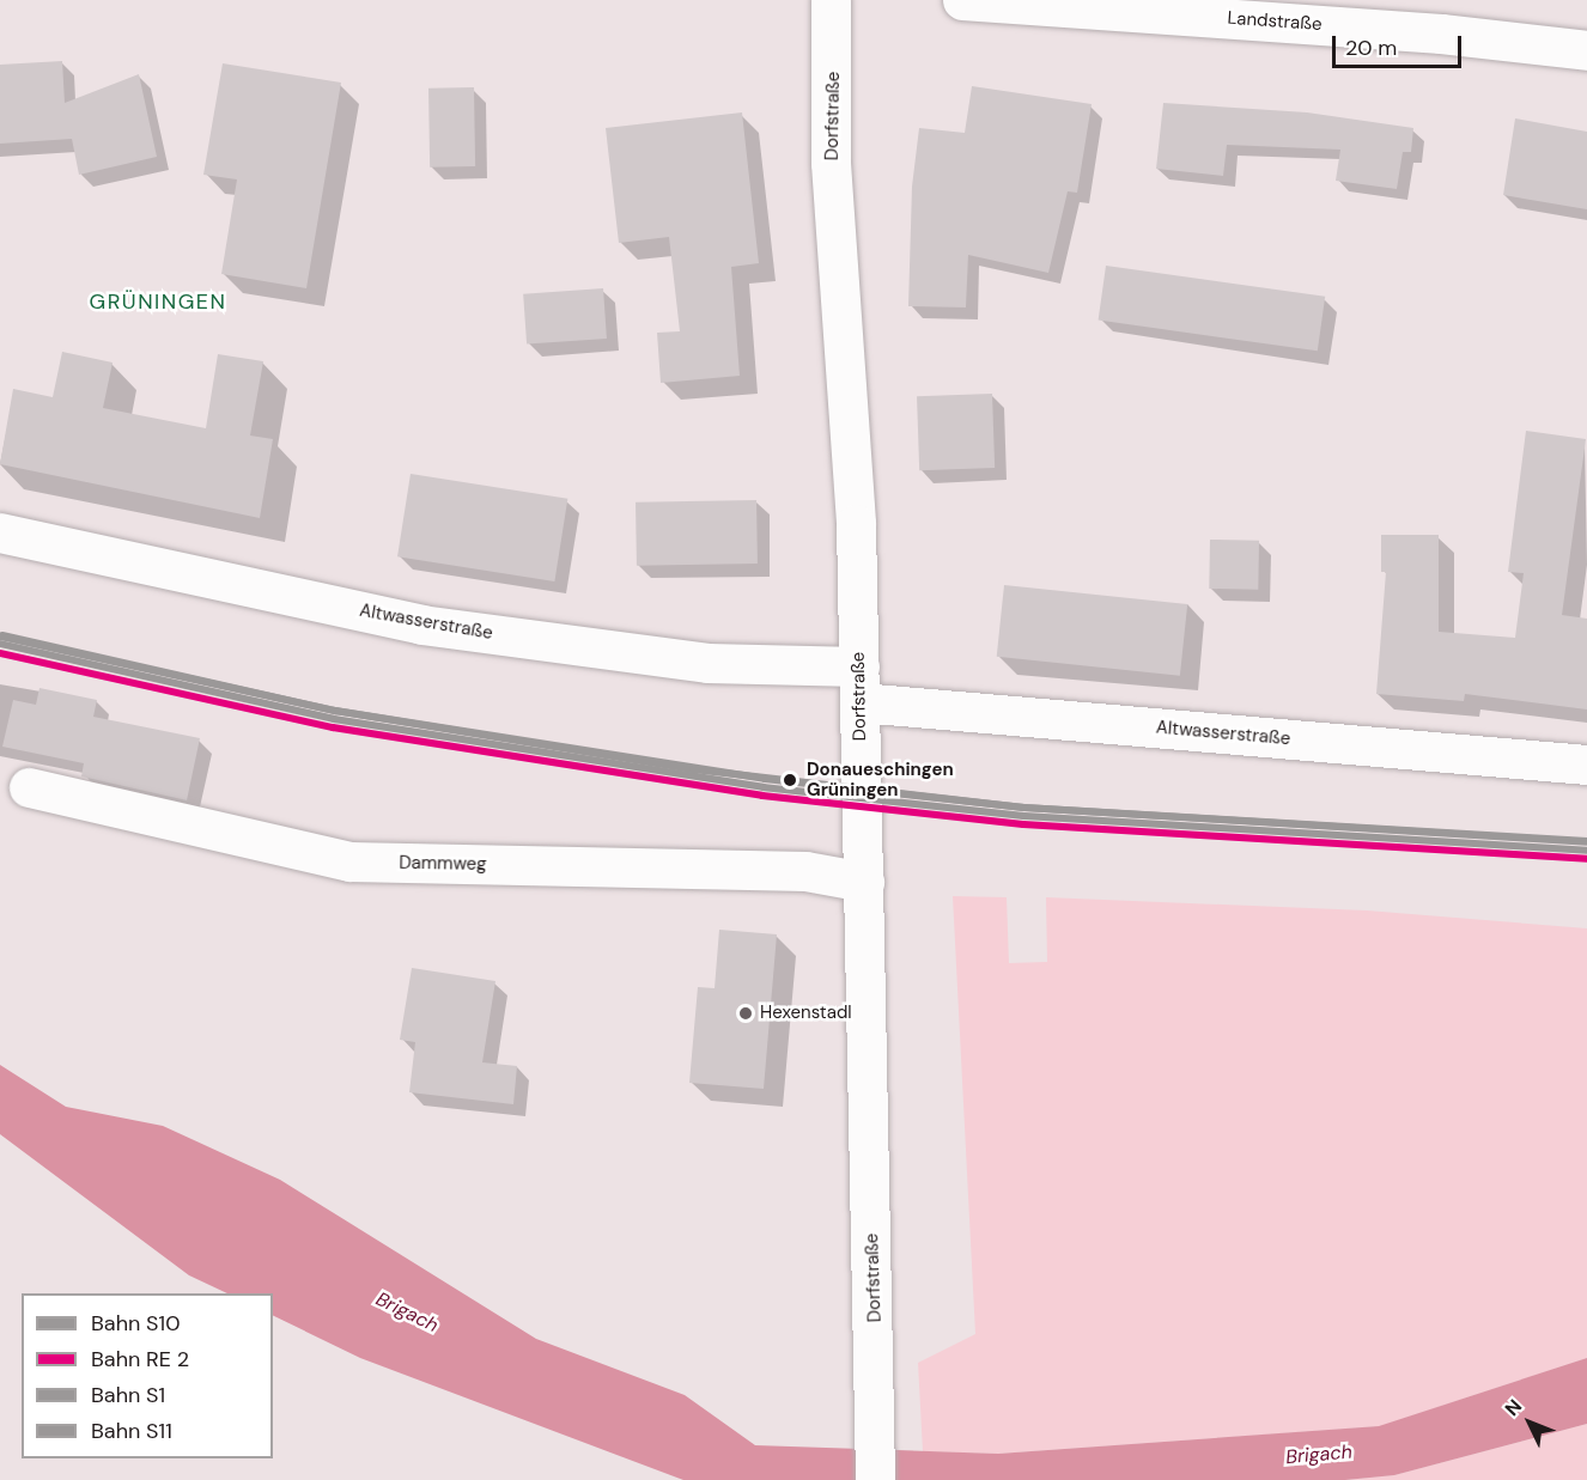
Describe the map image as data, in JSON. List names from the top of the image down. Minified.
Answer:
{"streets":{"street":["Landstraße","Dorfstraße","Altwasserstraße","Dammweg"]},"crossings":[["Dorfstraße","Altwasserstraße"],["Dorfstraße","Dammweg"]],"districts":["GRÜNINGEN"],"water":["Brigach"],"places":["Donaueschingen Grüningen","Hexenstadl"],"lines":["rail line S1","rail line S11","rail line S10"],"legend":["Bahn S10","Bahn RE 2","Bahn S1","Bahn S11"],"scale_bar":"20 m","north":"top left"}
